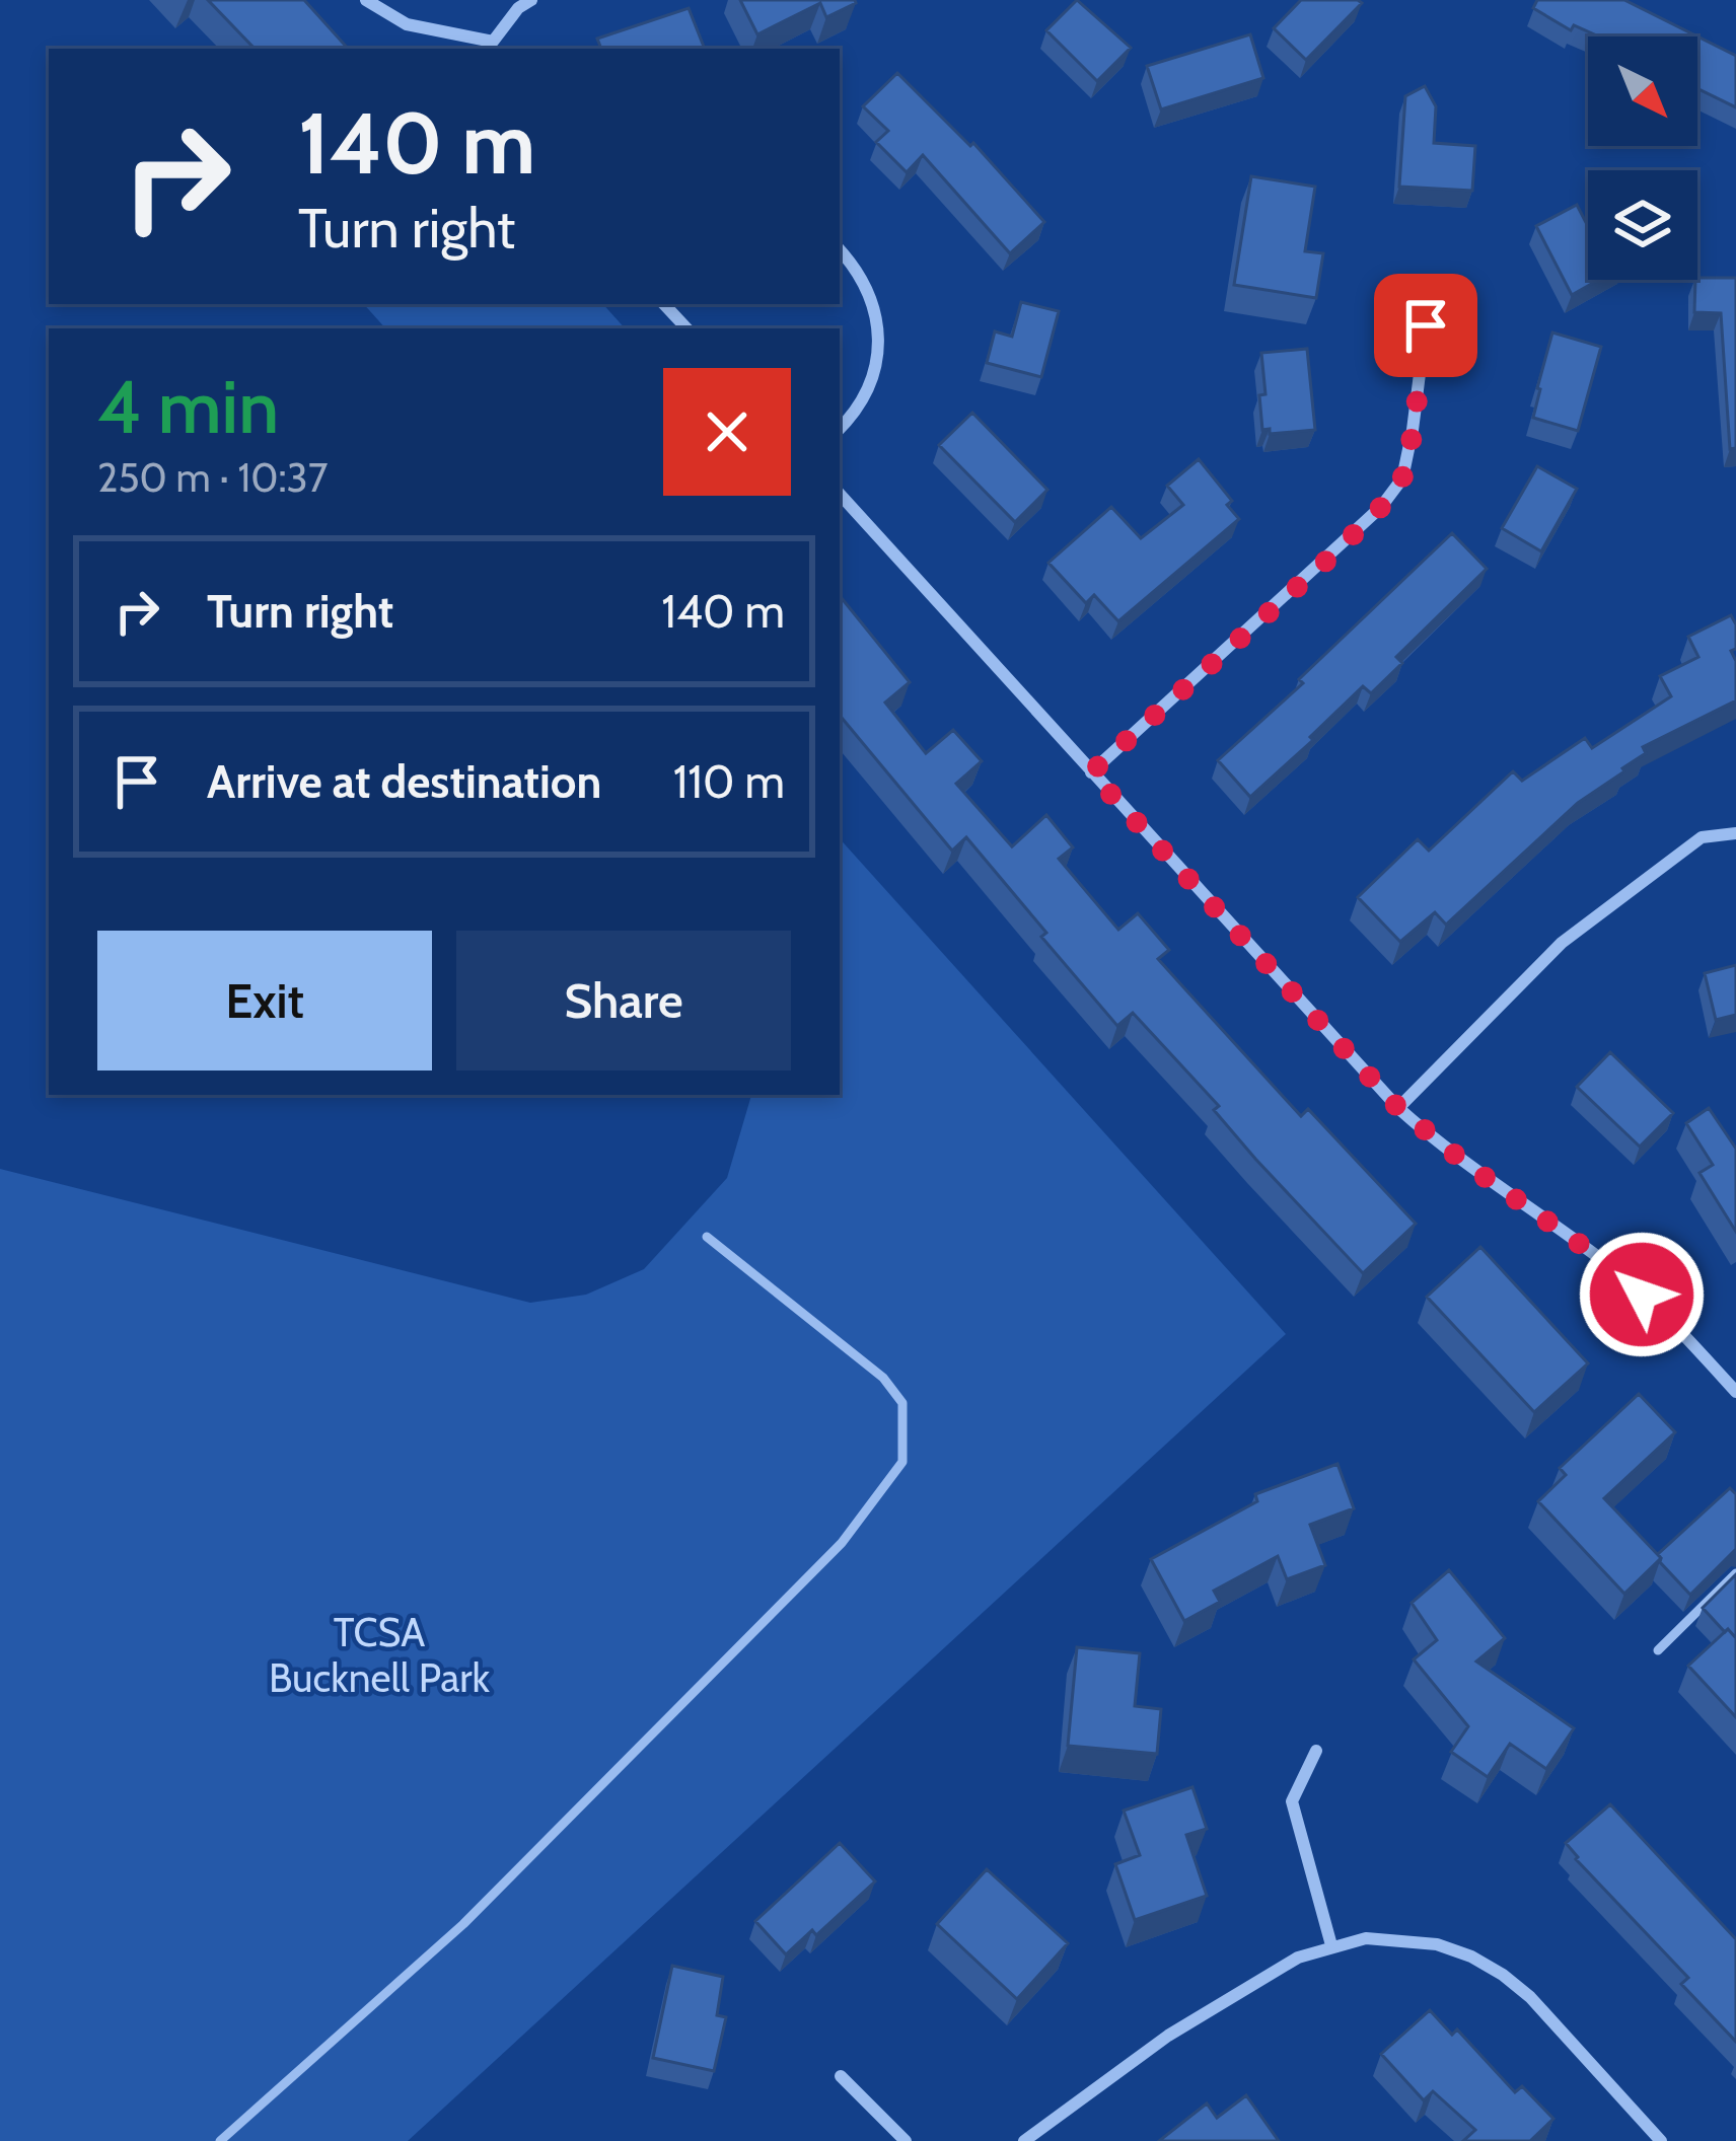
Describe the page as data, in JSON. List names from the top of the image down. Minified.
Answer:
{"parks":["TCSA Bucknell Park"],"north":"bottom right","page":{"turn":["140 m","Turn right"],"heading":["4 min","250 m · 10:37"],"list":[{"name":"Turn right","value":"140 m"},{"name":"Arrive at destination","value":"110 m"}],"buttons":["Exit","Share"]}}
